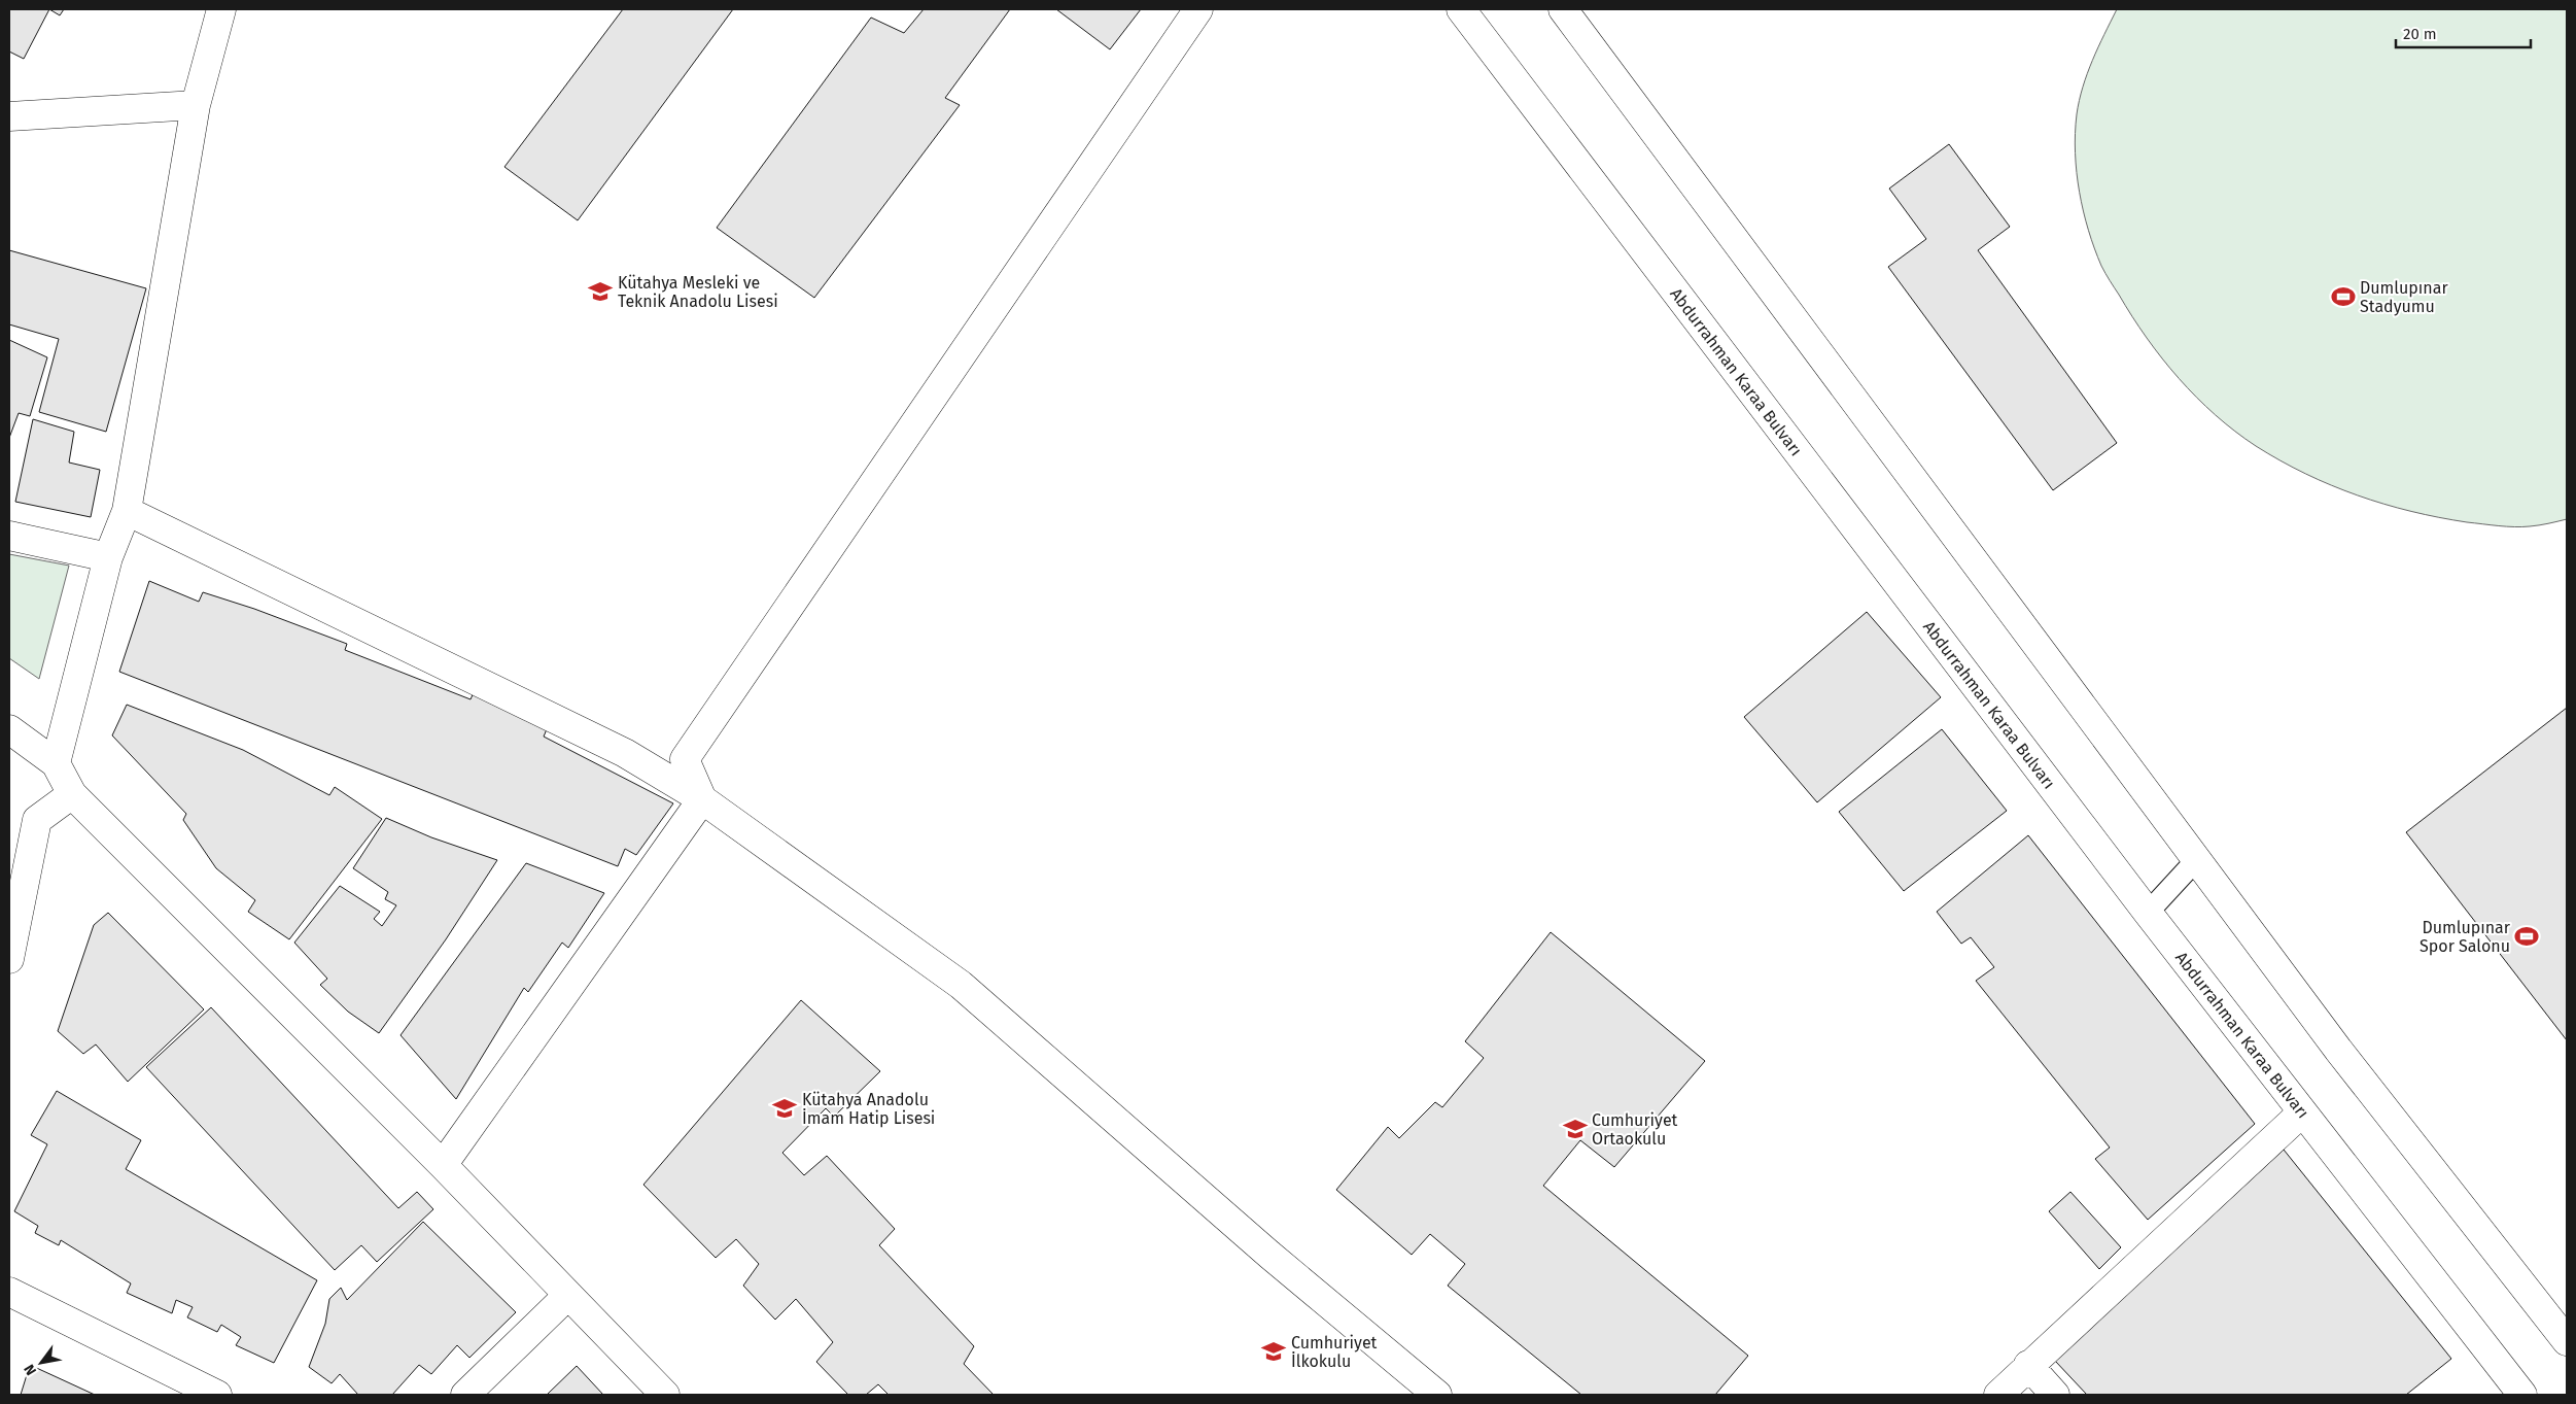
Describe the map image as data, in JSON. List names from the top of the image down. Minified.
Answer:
{"streets":{"street":["Abdurrahman Karaa Bulvarı"]},"places":{"school or university":["Kütahya Mesleki ve Teknik Anadolu Lisesi","Kütahya Anadolu İmam Hatip Lisesi","Cumhuriyet Ortaokulu","Cumhuriyet İlkokulu"],"sports":["Dumlupınar Stadyumu","Dumlupınar Spor Salonu"]},"scale_bar":"20 m","north":"bottom left"}
